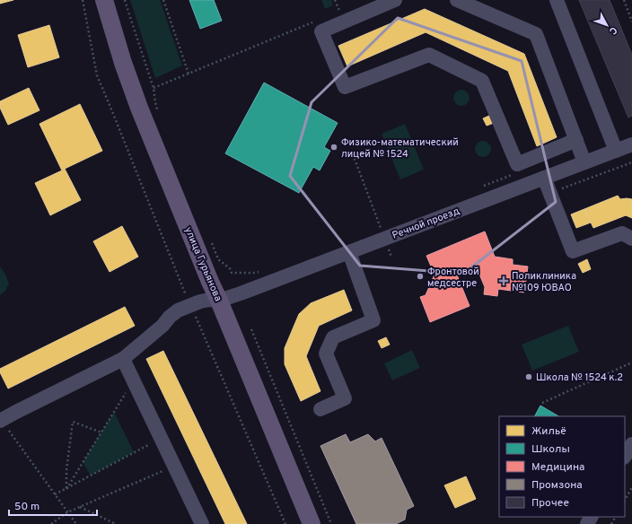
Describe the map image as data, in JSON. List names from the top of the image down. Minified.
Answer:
{"streets":{"main road":["улица Гурьянова"],"street":["Речной проезд"]},"crossings":[["Речной проезд","улица Гурьянова"]],"places":{"other":["Физико-математический лицей № 1524","Фронтовой медсестре","Школа № 1524 к.2"],"health":["Поликлиника №109 ЮВАО"]},"legend":["Жильё","Школы","Медицина","Промзона","Прочее"],"scale_bar":"50 m","north":"bottom right"}
